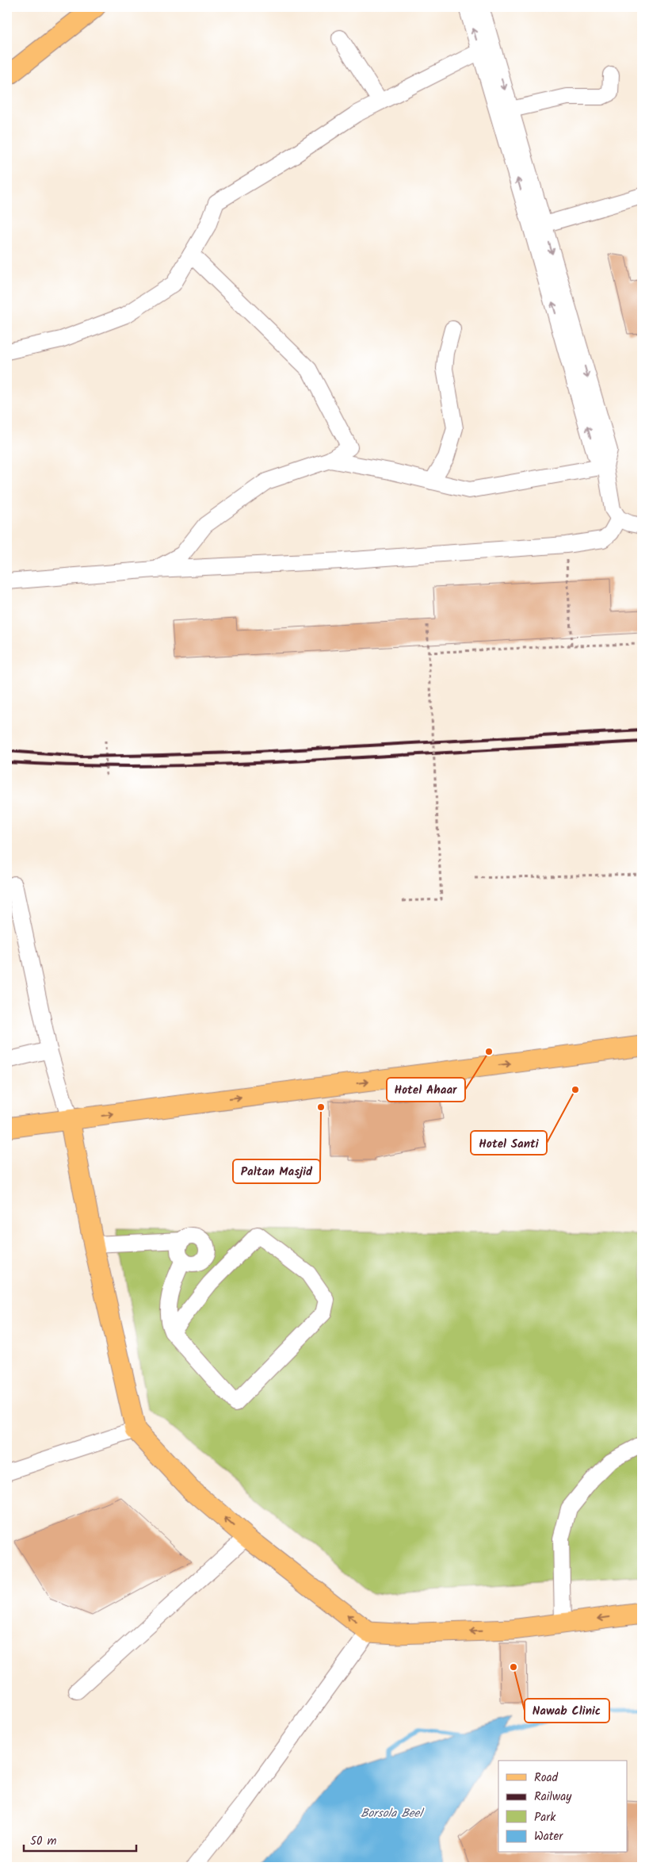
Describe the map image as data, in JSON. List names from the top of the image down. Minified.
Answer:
{"water":["Borsola Beel"],"places":["Hotel Ahaar","Hotel Santi","Paltan Masjid","Nawab Clinic"],"legend":["Road","Railway","Park","Water"],"scale_bar":"50 m"}
